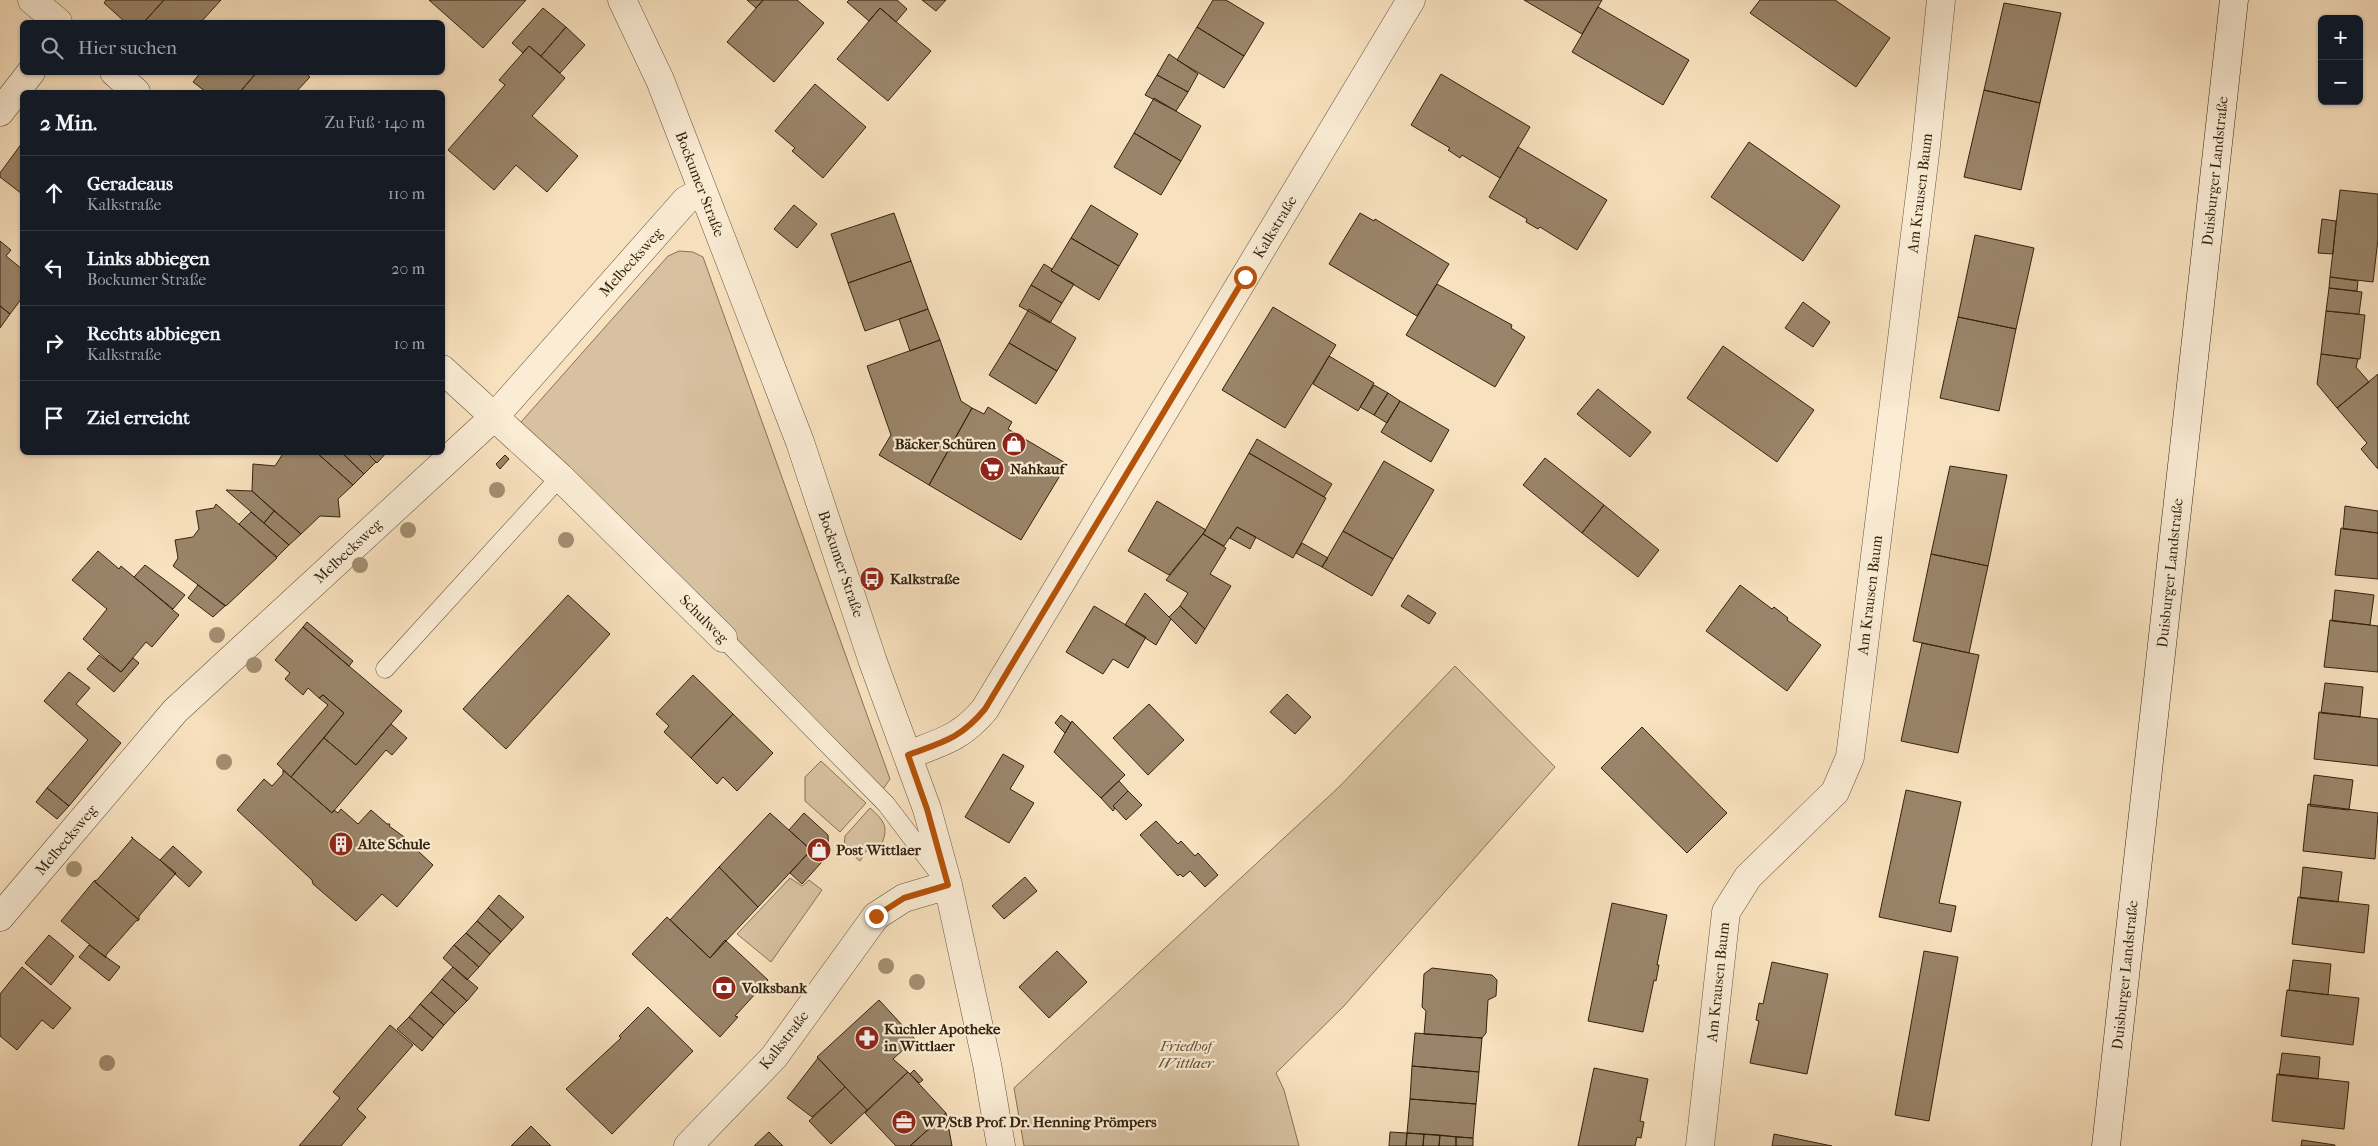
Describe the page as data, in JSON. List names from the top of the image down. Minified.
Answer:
{"streets":{"street":["Duisburger Landstraße","Bockumer Straße","Am Krausen Baum","Kalkstraße","Melbecksweg","Schulweg"]},"crossings":[["Bockumer Straße","Kalkstraße"],["Bockumer Straße","Melbecksweg"],["Bockumer Straße","Schulweg"],["Kalkstraße","Schulweg"],["Melbecksweg","Schulweg"]],"parks":["Friedhof Wittlaer"],"places":{"shop":["Bäcker Schüren","Post Wittlaer"],"supermarket":["Nahkauf"],"bus stop":["Kalkstraße"],"building":["Alte Schule"],"bank":["Volksbank"],"pharmacy":["Kuchler Apotheke in Wittlaer"],"office":["WP/StB Prof. Dr. Henning Prömpers"]},"page":{"map_buttons":["+","−"],"search":"Hier suchen","heading":["2 Min.","Zu Fuß · 140 m"],"list":[["Geradeaus","Kalkstraße","110 m"],["Links abbiegen","Bockumer Straße","20 m"],["Rechts abbiegen","Kalkstraße","10 m"],"Ziel erreicht"]}}
